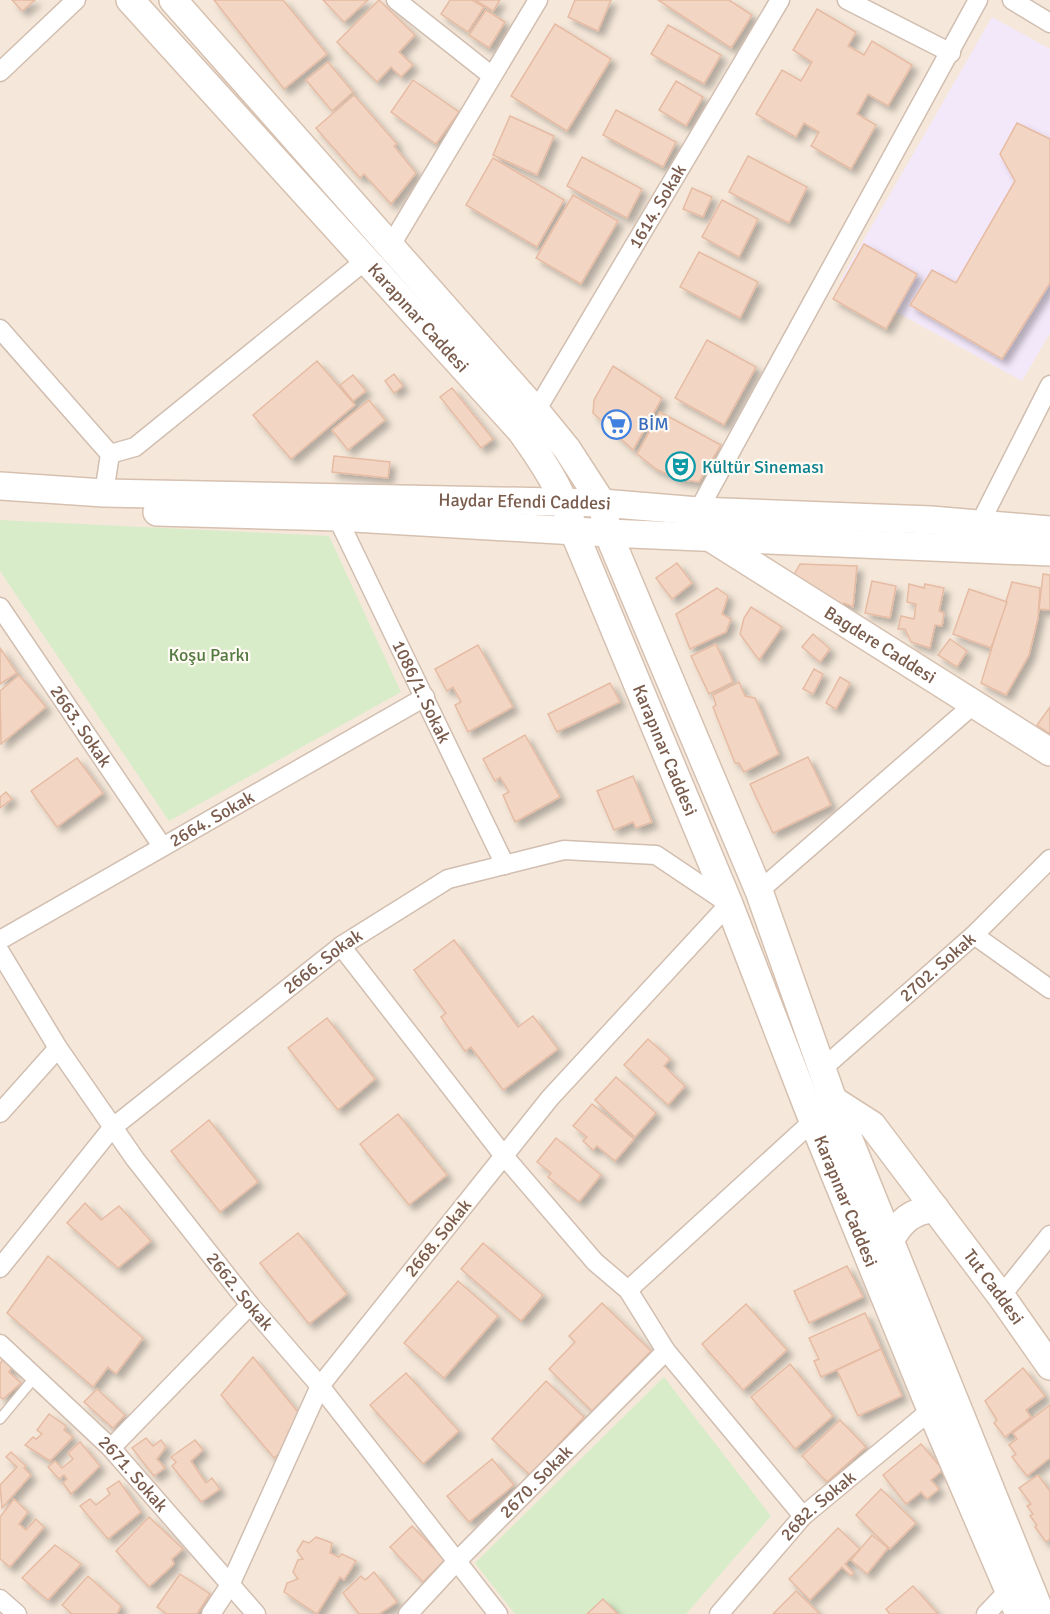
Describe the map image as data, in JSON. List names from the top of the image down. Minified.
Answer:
{"streets":{"main road":["Karapınar Caddesi","Haydar Efendi Caddesi","Bagdere Caddesi","Tut Caddesi"],"street":["1614. Sokak","1086/1. Sokak","2663. Sokak","2664. Sokak","2666. Sokak","2702. Sokak","2668. Sokak","2662. Sokak","2671. Sokak","2670. Sokak","2682. Sokak"]},"crossings":[["1614. Sokak","Karapınar Caddesi"],["Karapınar Caddesi","Haydar Efendi Caddesi"],["Karapınar Caddesi","2666. Sokak"],["Karapınar Caddesi","2702. Sokak"],["Karapınar Caddesi","2668. Sokak"],["Karapınar Caddesi","Tut Caddesi"],["Karapınar Caddesi","2682. Sokak"],["Haydar Efendi Caddesi","Bagdere Caddesi"],["Haydar Efendi Caddesi","1086/1. Sokak"],["1086/1. Sokak","2664. Sokak"],["1086/1. Sokak","2666. Sokak"],["2663. Sokak","2664. Sokak"],["2666. Sokak","2668. Sokak"],["2666. Sokak","2662. Sokak"],["2668. Sokak","2662. Sokak"],["2668. Sokak","2671. Sokak"],["2662. Sokak","2670. Sokak"]],"parks":["Koşu Parkı"],"places":{"supermarket":["BİM"],"theatre":["Kültür Sineması"]}}
